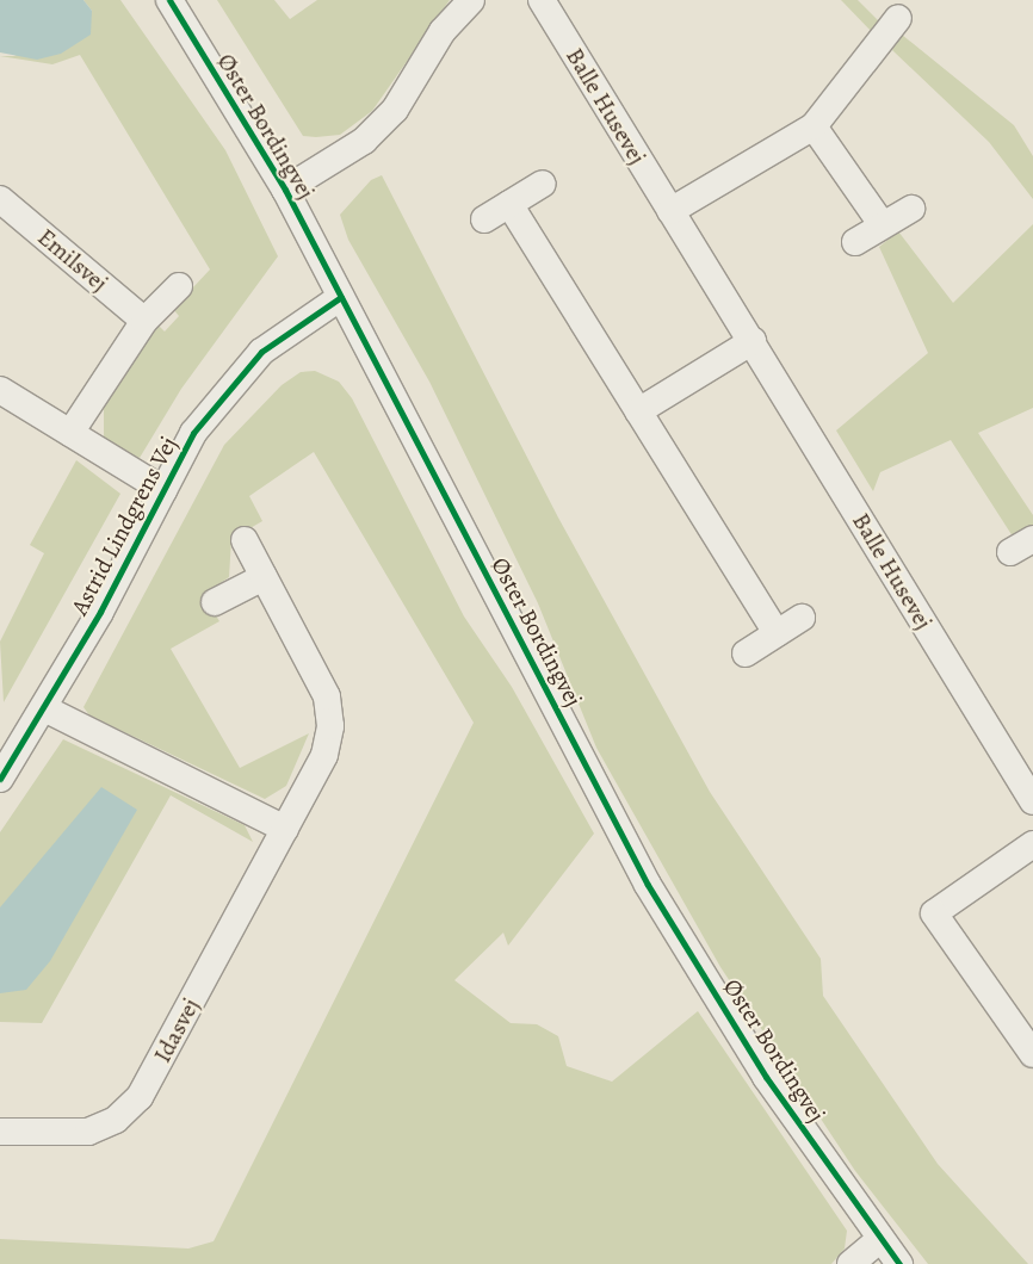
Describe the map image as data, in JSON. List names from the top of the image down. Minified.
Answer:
{"streets":{"street":["Balle Husevej","Øster Bordingvej","Emilsvej","Astrid Lindgrens Vej","Idasvej"]},"crossings":[["Øster Bordingvej","Astrid Lindgrens Vej"]]}
